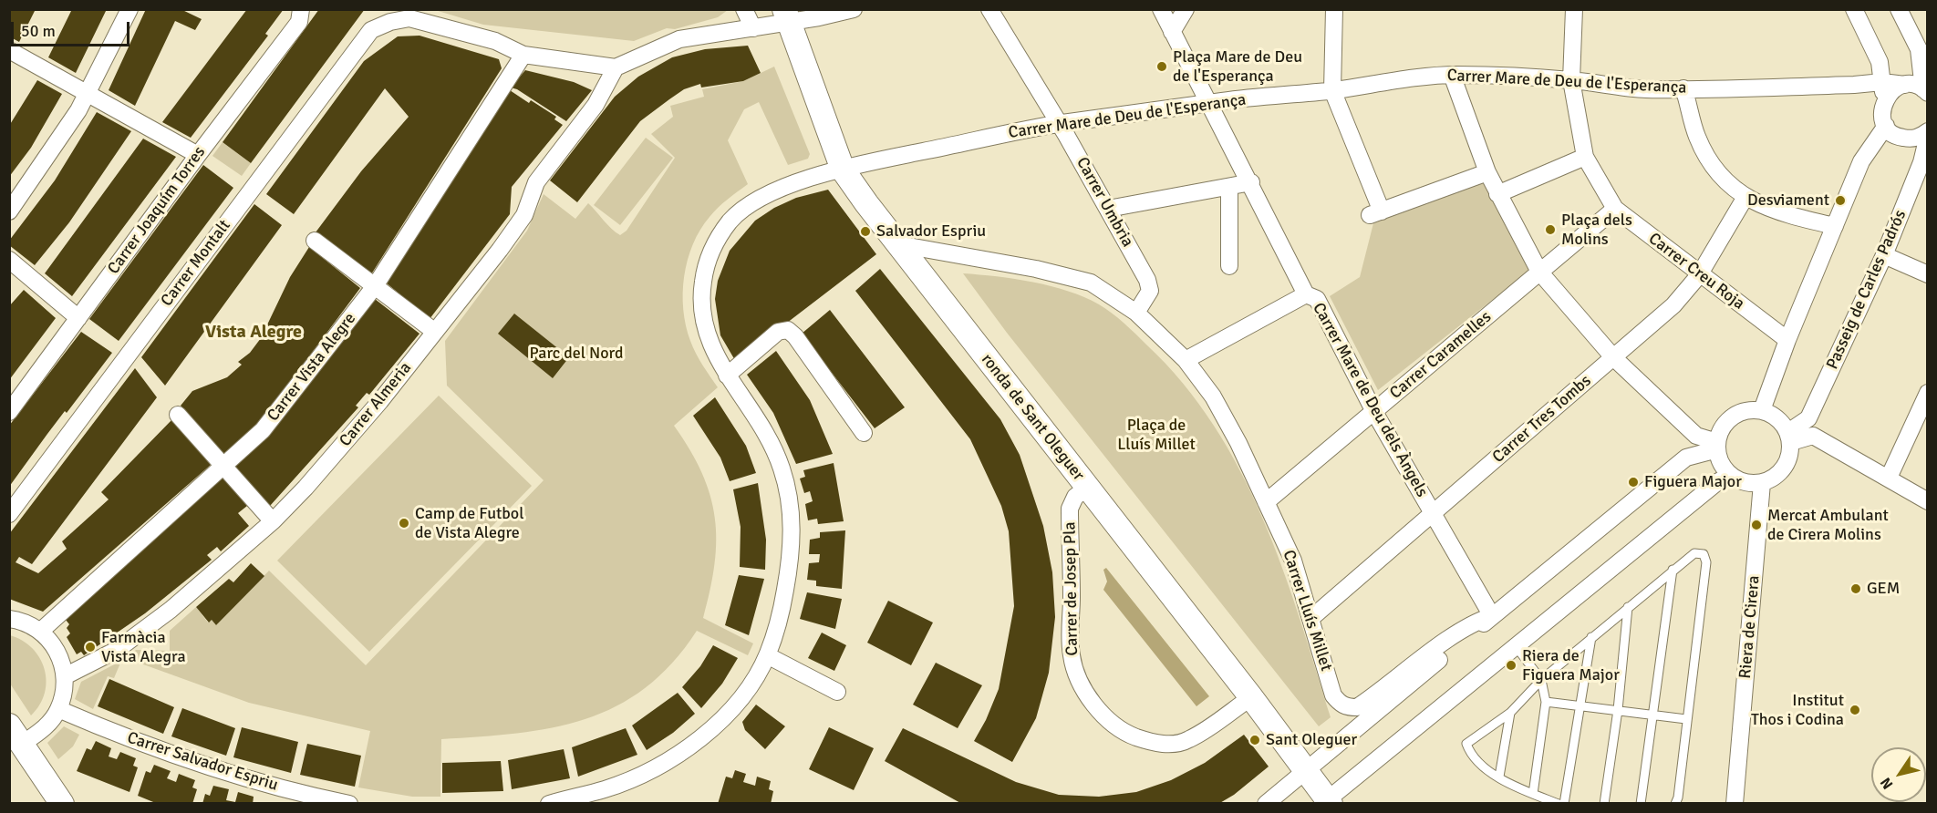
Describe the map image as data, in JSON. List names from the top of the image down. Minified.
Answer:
{"streets":{"street":["Carrer Mare de Deu de l'Esperança","Carrer Umbria","Carrer Joaquím Torres","Carrer Montalt","Carrer Creu Roja","Passeig de Carles Padrós","Carrer Caramelles","Carrer Vista Alegre","Carrer Mare de Deu dels Àngels","Carrer Almeria","ronda de Sant Oleguer","Carrer Tres Tombs","Carrer de Josep Pla","Carrer Lluís Millet","Riera de Cirera","Carrer Salvador Espriu"]},"crossings":[["Carrer Mare de Deu de l'Esperança","Carrer Umbria"],["Carrer Mare de Deu de l'Esperança","Carrer Creu Roja"],["Carrer Mare de Deu de l'Esperança","Carrer Mare de Deu dels Àngels"],["Carrer Mare de Deu de l'Esperança","ronda de Sant Oleguer"],["Carrer Umbria","Carrer Lluís Millet"],["Carrer Montalt","Carrer Vista Alegre"],["Carrer Creu Roja","Carrer Caramelles"],["Carrer Creu Roja","Carrer Tres Tombs"],["Passeig de Carles Padrós","Riera de Cirera"],["Carrer Caramelles","Carrer Mare de Deu dels Àngels"],["Carrer Caramelles","Carrer Lluís Millet"],["Carrer Mare de Deu dels Àngels","Carrer Tres Tombs"],["Carrer Mare de Deu dels Àngels","Carrer Lluís Millet"],["ronda de Sant Oleguer","Carrer de Josep Pla"],["ronda de Sant Oleguer","Carrer Lluís Millet"],["Carrer Tres Tombs","Carrer Lluís Millet"]],"districts":["Vista Alegre"],"parks":["Parc del Nord","Plaça de Lluís Millet"],"places":["Plaça Mare de Deu de l'Esperança","Desviament","Plaça dels Molins","Salvador Espriu","Figuera Major","Camp de Futbol de Vista Alegre","Mercat Ambulant de Cirera Molins","GEM","Farmàcia Vista Alegra","Riera de Figuera Major","Institut Thos i Codina","Sant Oleguer"],"scale_bar":"50 m","north":"bottom left"}
